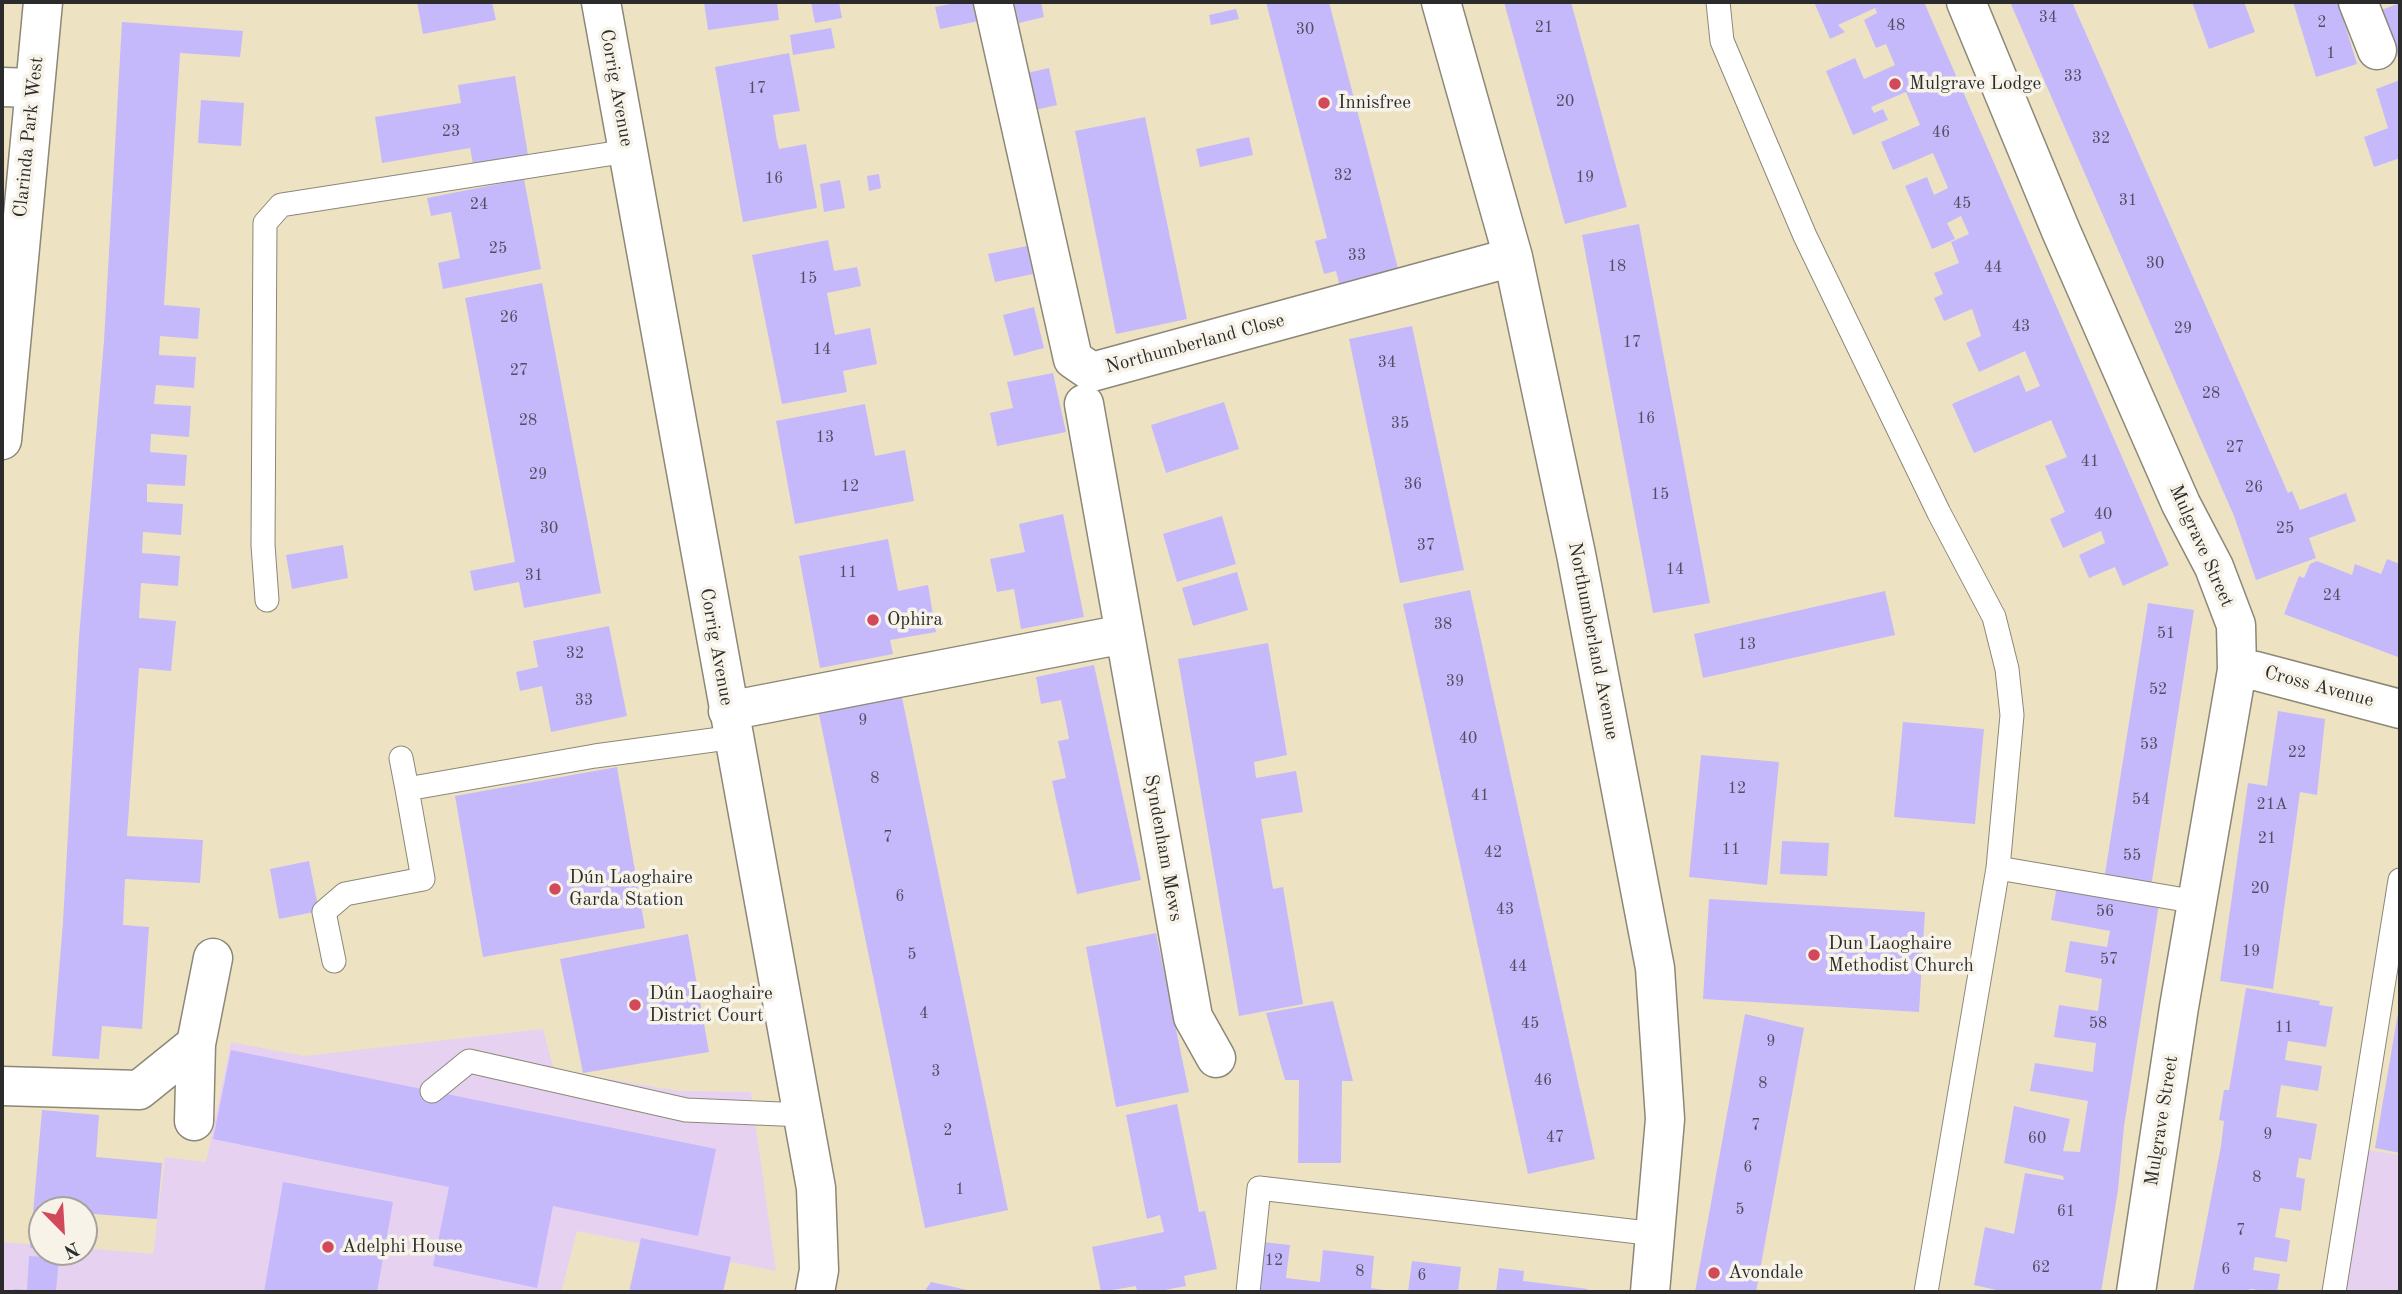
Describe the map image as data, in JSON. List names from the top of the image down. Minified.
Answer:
{"streets":{"street":["Corrig Avenue","Clarinda Park West","Northumberland Close","Mulgrave Street","Northumberland Avenue","Cross Avenue","Syndenham Mews"]},"crossings":[["Northumberland Close","Northumberland Avenue"],["Mulgrave Street","Cross Avenue"]],"places":["Mulgrave Lodge","Innisfree","Ophira","Dún Laoghaire Garda Station","Dun Laoghaire Methodist Church","Dún Laoghaire District Court","Adelphi House","Avondale"],"house_numbers":["34","2","48","21","30","1","33","17","20","23","46","32","32","19","16","31","45","24","25","33","30","18","44","15","26","43","29","17","14","34","27","28","16","28","35","13","27","41","29","36","12","26","15","40","30","25","37","14","11","31","24","38","51","13","32","39","52","33","9","40","53","22","8","12","41","54","21A","7","21","11","42","55","20","6","43","56","19","5","57","44","4","45","58","11","9","3","46","8","7","2","9","47","60","6","8","1","5","61","7","12","62","6","8","6"],"north":"bottom right"}
